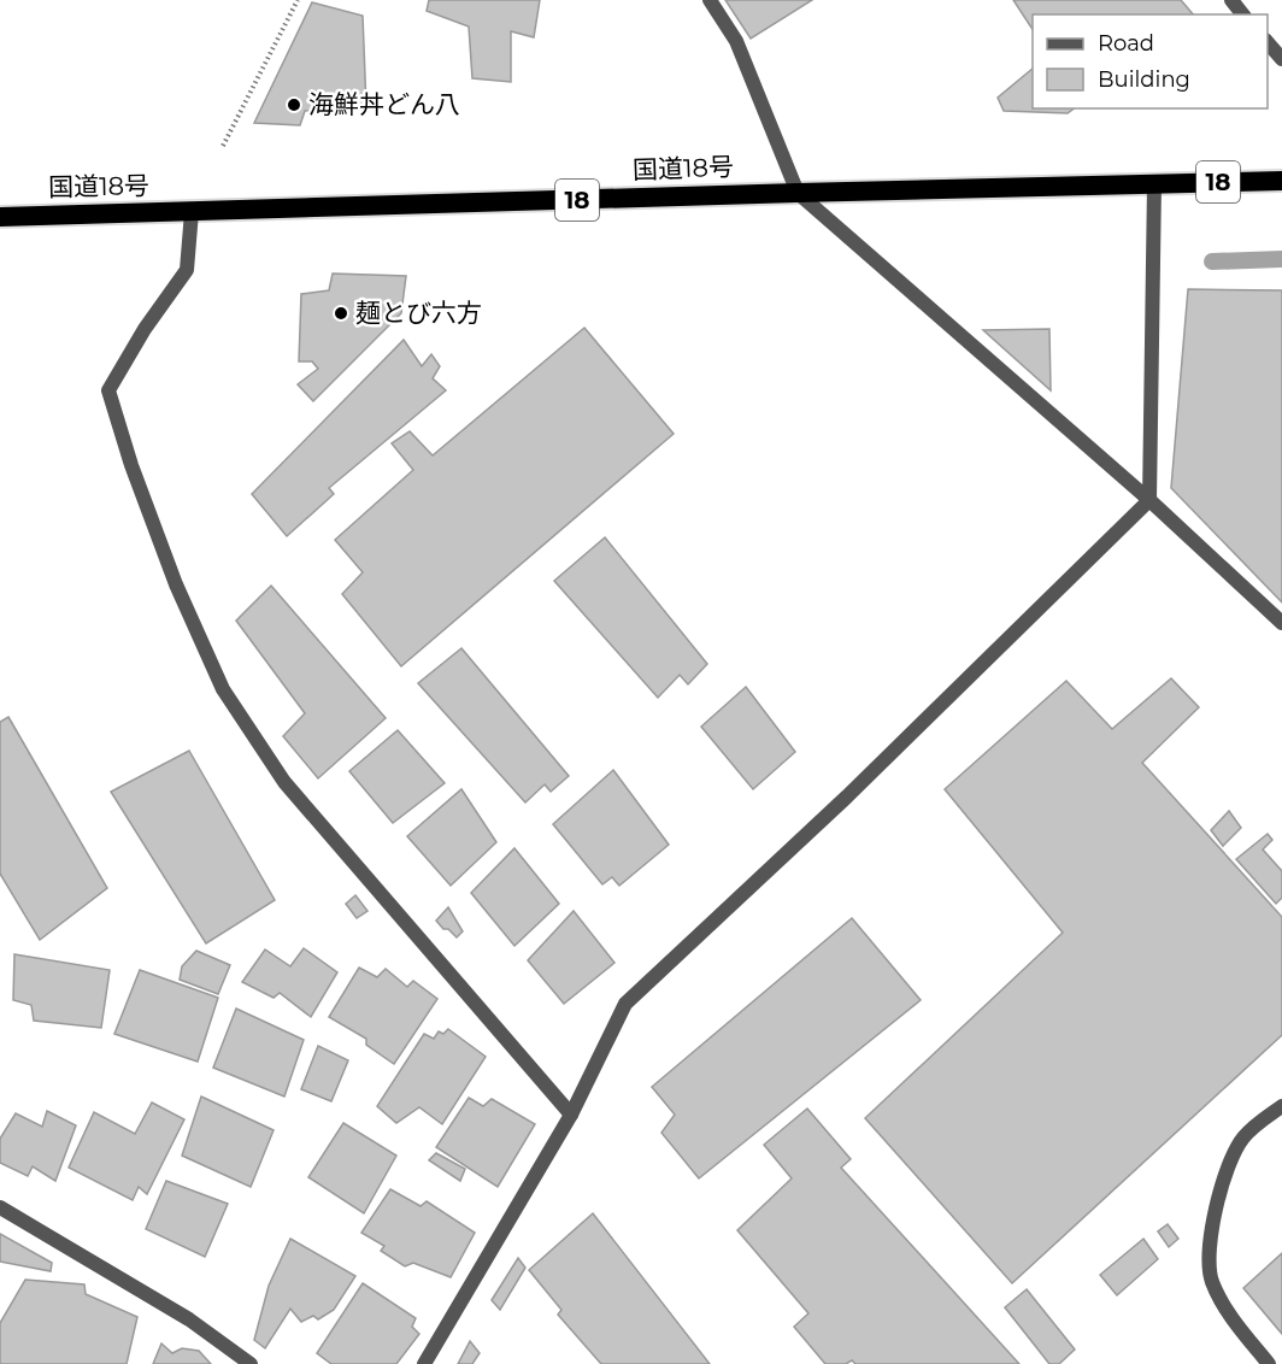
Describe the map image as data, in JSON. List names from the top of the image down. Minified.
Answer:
{"streets":{"highway":["国道18号","18"]},"places":["海鮮丼どん八","麺とび六方"],"legend":["Road","Building"]}
